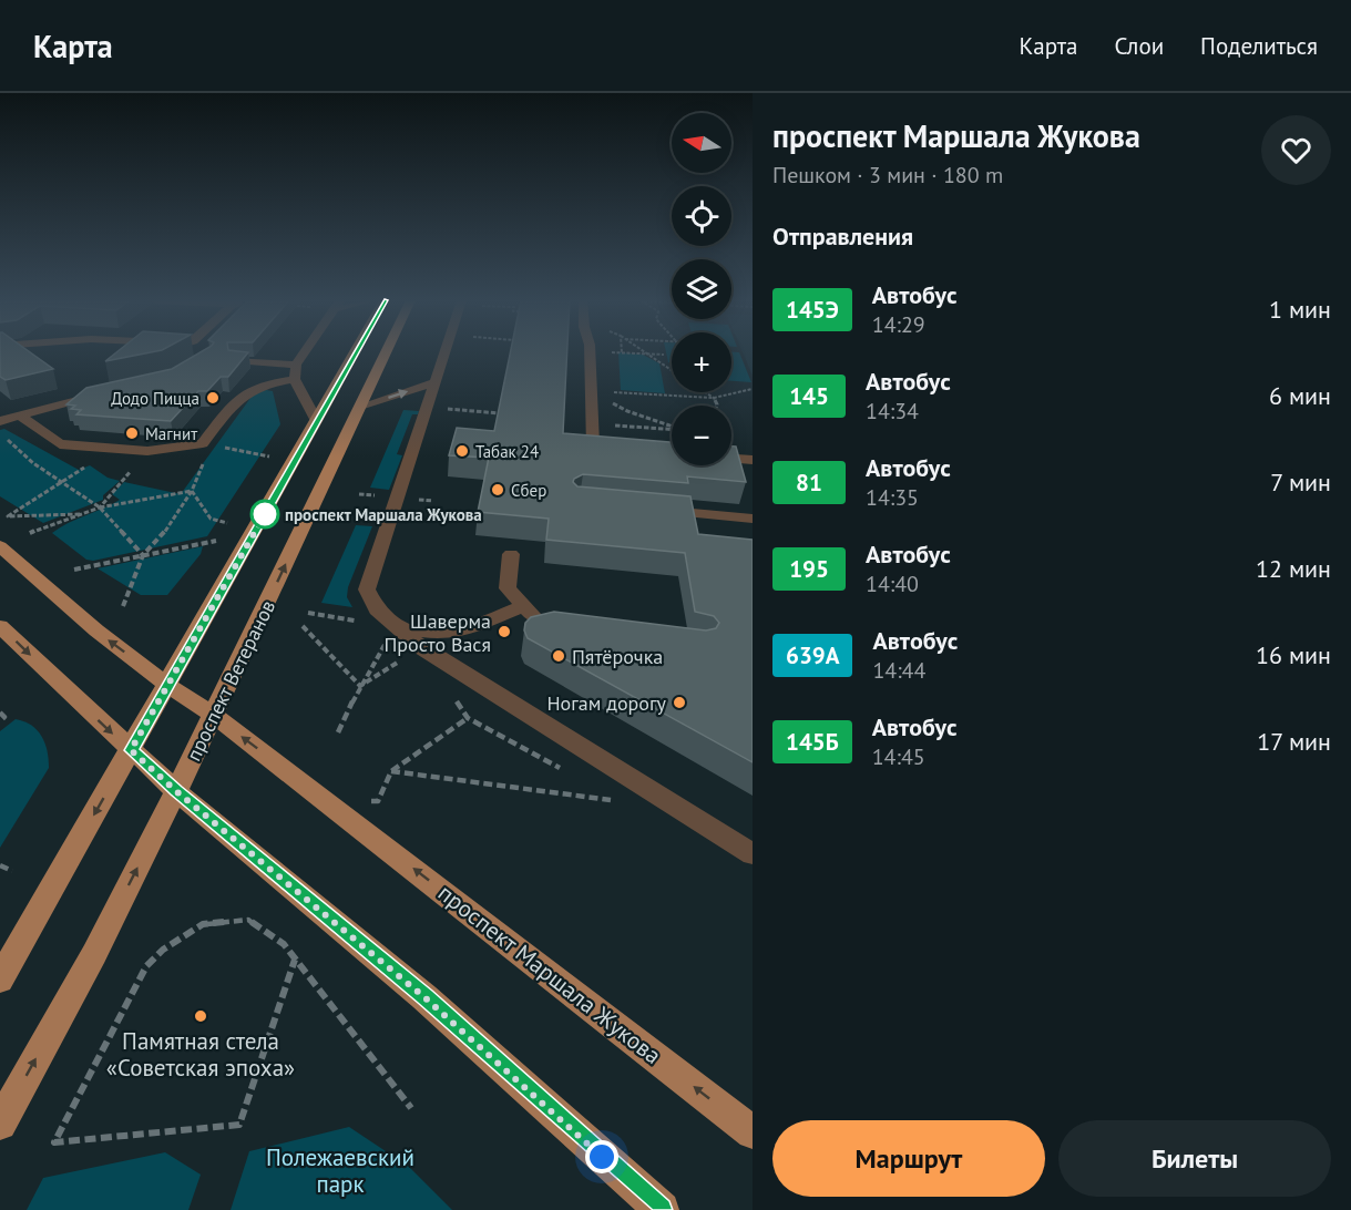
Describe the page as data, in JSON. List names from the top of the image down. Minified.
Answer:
{"streets":{"main road":["проспект Ветеранов","проспект Маршала Жукова"]},"crossings":[["проспект Ветеранов","проспект Маршала Жукова"]],"parks":["Полежаевский парк"],"places":["Додо Пицца","Магнит","Табак 24","Сбер","проспект Маршала Жукова","Шаверма Просто Вася","Пятёрочка","Ногам дорогу","Памятная стела «Советская эпоха»"],"lines":["bus line 145Э"],"north":"left","page":{"header":"Карта","nav":["Карта","Слои","Поделиться"],"heading":[["проспект Маршала Жукова","Пешком · 3 мин · 180 m"],"Отправления"],"map_buttons":["+","−"],"list":[{"mark":"145Э","name":"Автобус","note":"14:29","value":"1 мин"},{"mark":"145","name":"Автобус","note":"14:34","value":"6 мин"},{"mark":"81","name":"Автобус","note":"14:35","value":"7 мин"},{"mark":"195","name":"Автобус","note":"14:40","value":"12 мин"},{"mark":"639А","name":"Автобус","note":"14:44","value":"16 мин"},{"mark":"145Б","name":"Автобус","note":"14:45","value":"17 мин"}],"buttons":["Маршрут","Билеты"]}}
